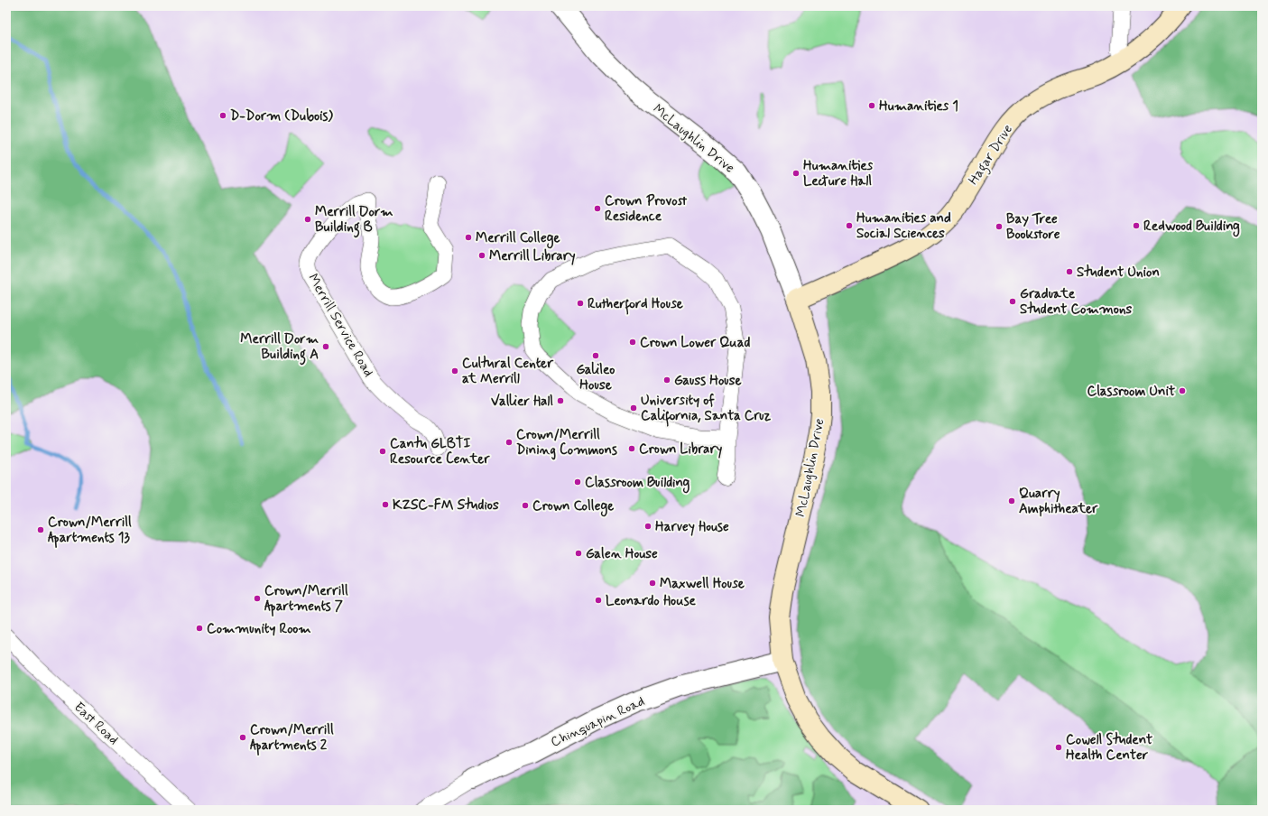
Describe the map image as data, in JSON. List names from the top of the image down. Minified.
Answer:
{"streets":{"main road":["McLaughlin Drive","Hagar Drive"],"street":["Merrill Service Road","Chinquapin Road","East Road"]},"crossings":[["McLaughlin Drive","Hagar Drive"],["McLaughlin Drive","Chinquapin Road"]],"places":["Humanities 1","D-Dorm (Dubois)","Humanities Lecture Hall","Crown Provost Residence","Merrill Dorm Building B","Humanities and Social Sciences","Redwood Building","Bay Tree Bookstore","Merrill College","Merrill Library","Student Union","Graduate Student Commons","Rutherford House","Crown Lower Quad","Merrill Dorm Building A","Galileo House","Cultural Center at Merrill","Gauss House","Classroom Unit","Vallier Hall","University of California, Santa Cruz","Crown/Merrill Dining Commons","Crown Library","Cantu GLBTI Resource Center","Classroom Building","Quarry Amphitheater","KZSC-FM Studios","Crown College","Harvey House","Crown/Merrill Apartments 13","Galen House","Maxwell House","Crown/Merrill Apartments 7","Leonardo House","Community Room","Crown/Merrill Apartments 2","Cowell Student Health Center"]}
